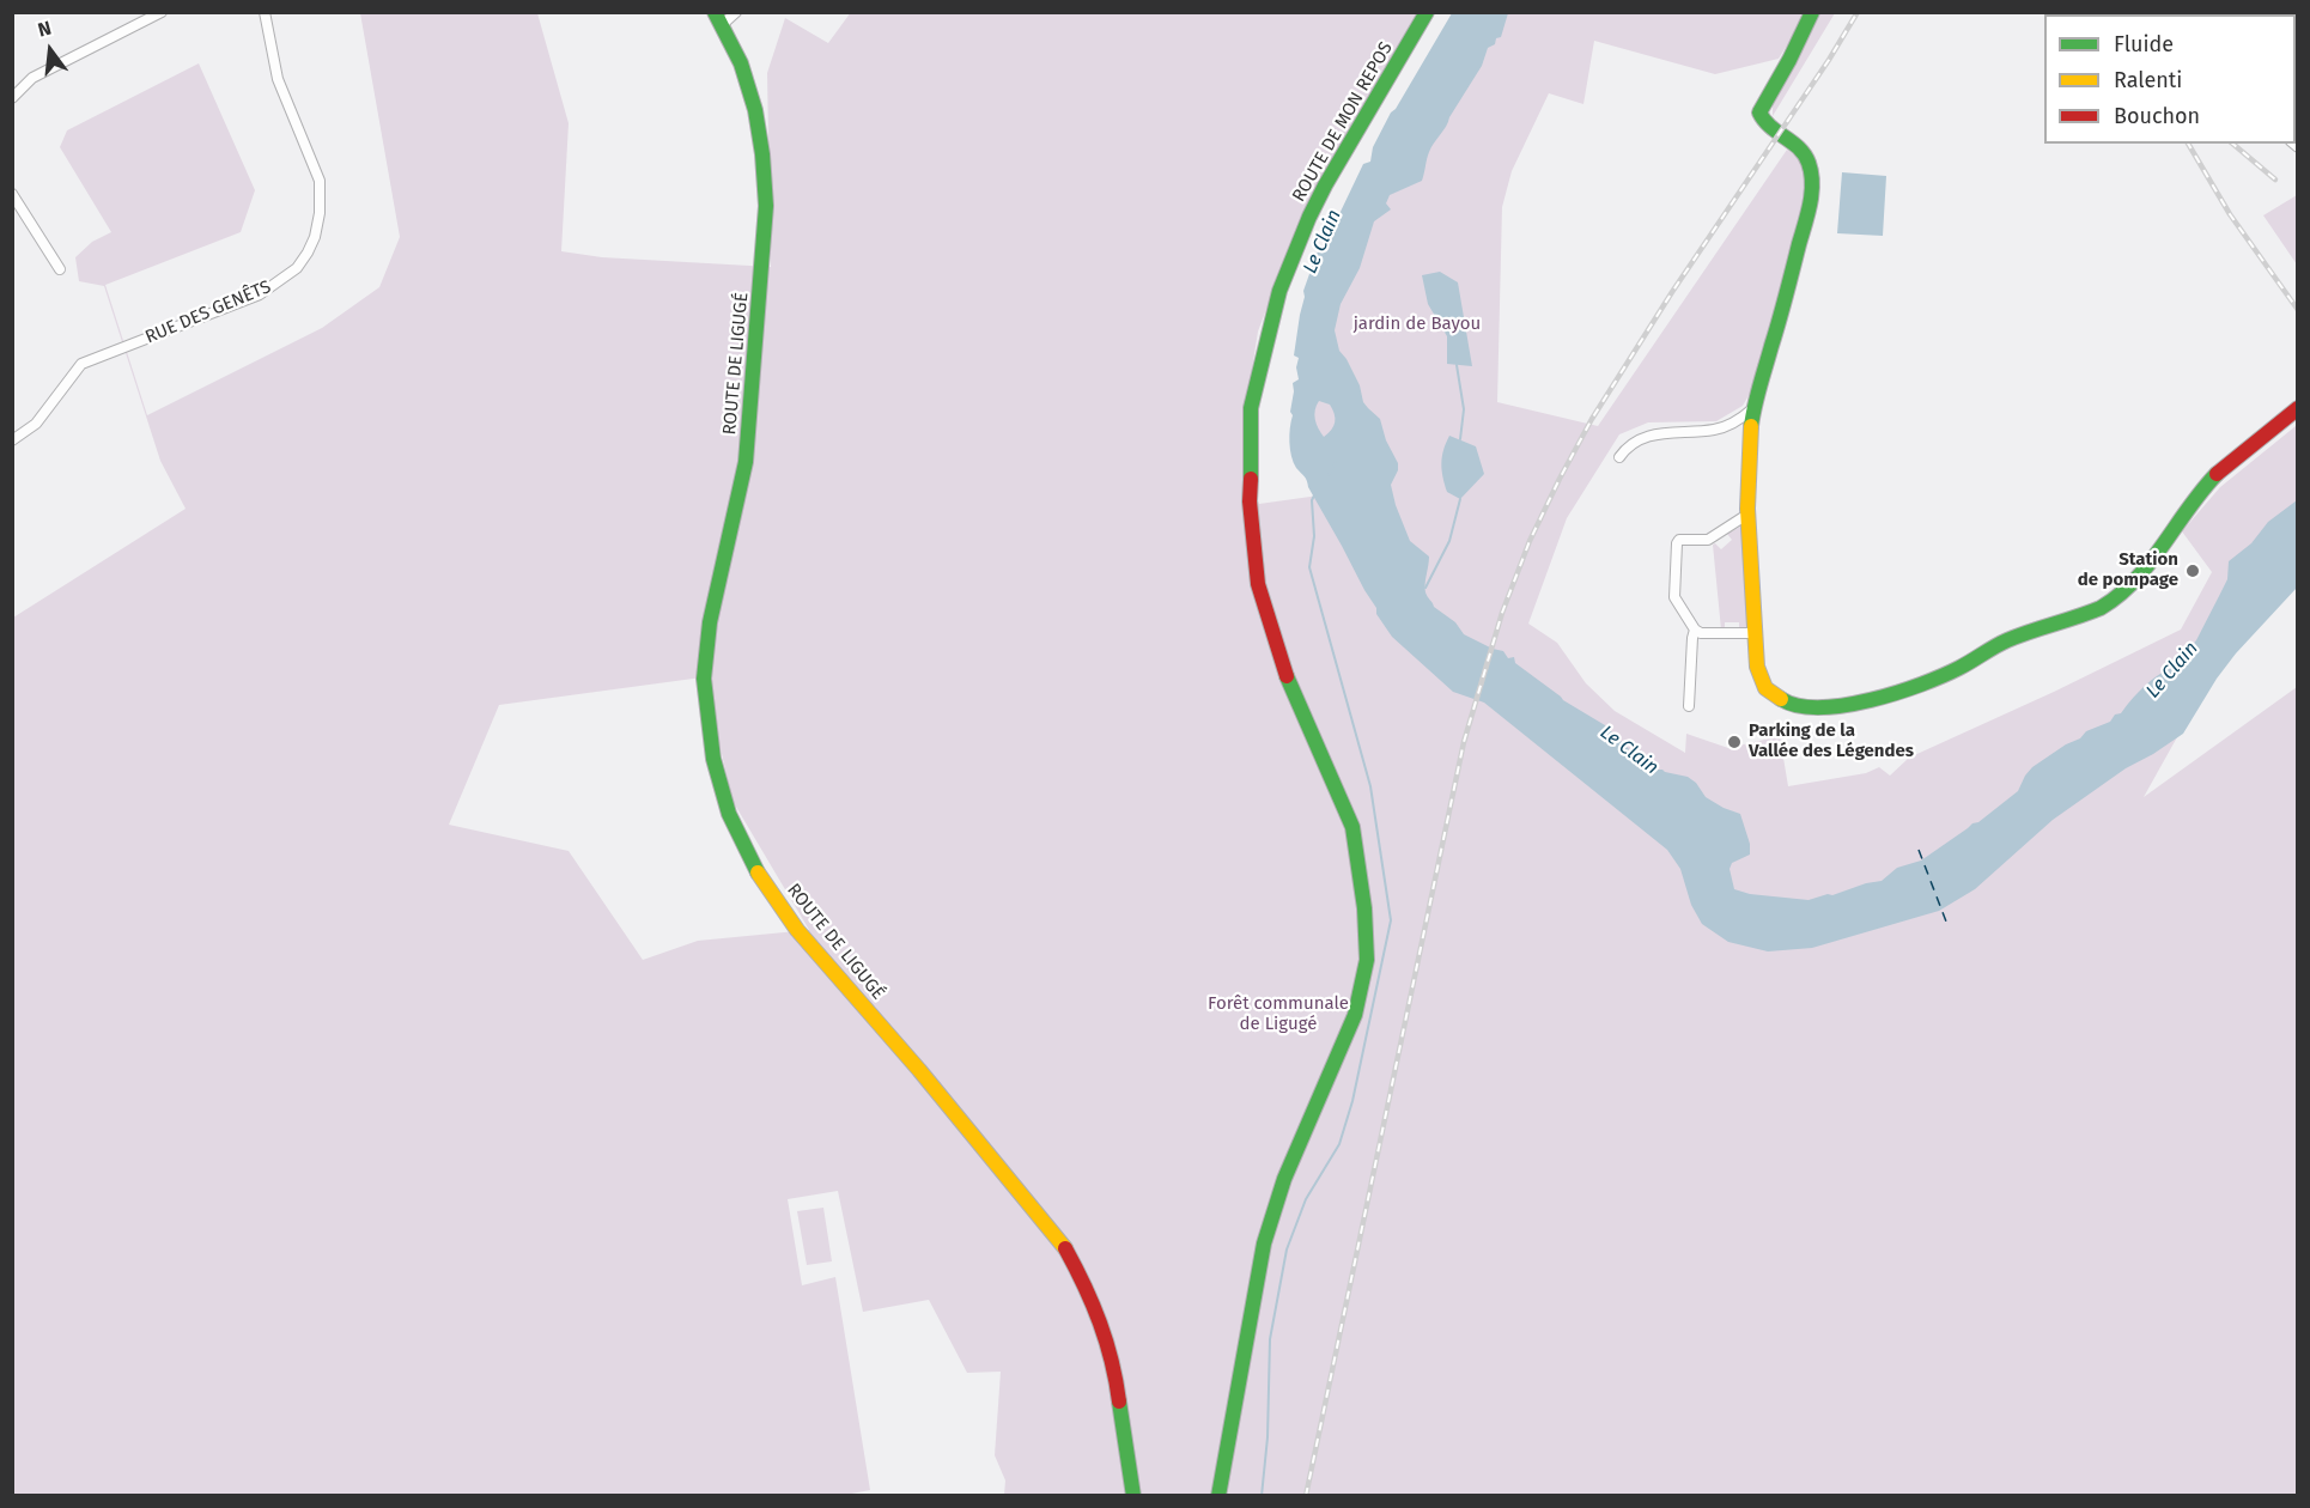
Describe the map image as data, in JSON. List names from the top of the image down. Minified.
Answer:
{"streets":{"street":["ROUTE DE MON REPOS","RUE DES GENÊTS","ROUTE DE LIGUGÉ"]},"water":["Le Clain"],"parks":["jardin de Bayou","Forêt communale de Ligugé"],"places":["Station de pompage","Parking de la Vallée des Légendes"],"legend":["Fluide","Ralenti","Bouchon"],"north":"top"}
